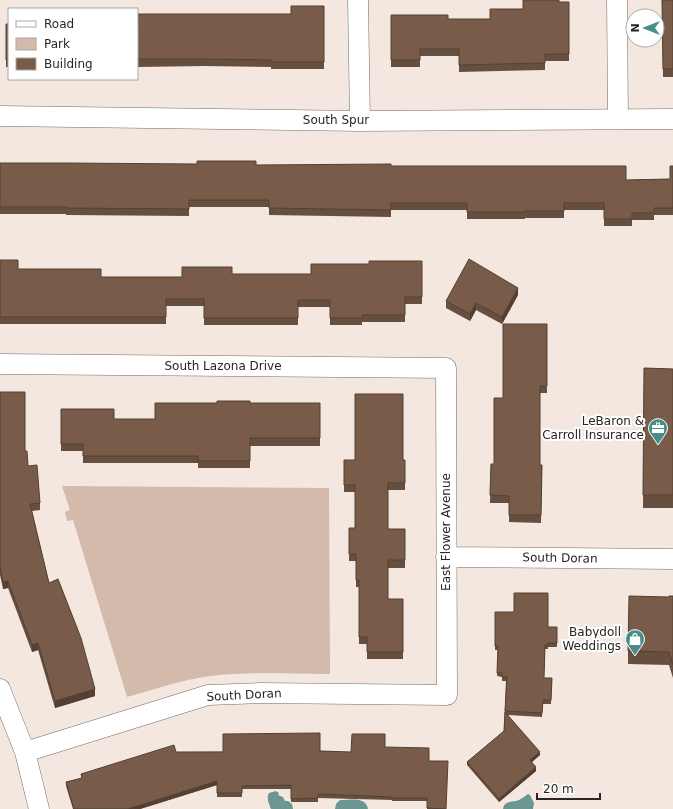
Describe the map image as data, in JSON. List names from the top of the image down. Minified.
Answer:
{"streets":{"street":["South Spur","South Lazona Drive","East Flower Avenue","South Doran"]},"crossings":[["South Lazona Drive","East Flower Avenue"],["East Flower Avenue","South Doran"]],"places":{"office":["LeBaron & Carroll Insurance"],"shop":["Babydoll Weddings"]},"legend":["Road","Park","Building"],"scale_bar":"20 m","north":"left"}
